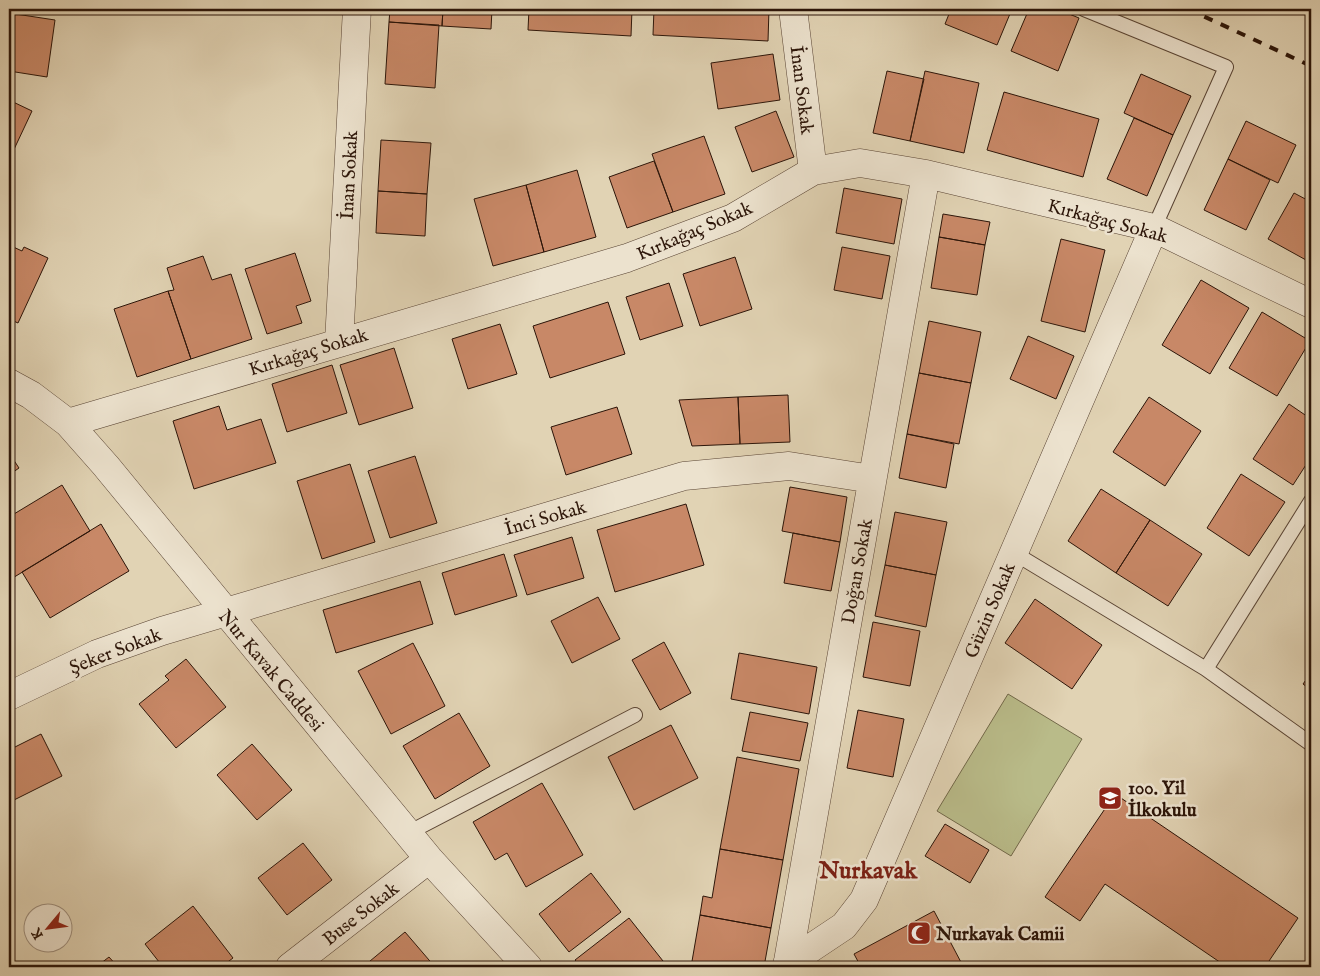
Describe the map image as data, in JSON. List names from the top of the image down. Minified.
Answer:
{"streets":{"street":["İnan Sokak","Kırkağaç Sokak","İnci Sokak","Doğan Sokak","Güzin Sokak","Şeker Sokak","Nur Kavak Caddesi","Buse Sokak"]},"crossings":[["İnan Sokak","Kırkağaç Sokak"],["Kırkağaç Sokak","Doğan Sokak"],["Kırkağaç Sokak","Güzin Sokak"],["Kırkağaç Sokak","Nur Kavak Caddesi"],["İnci Sokak","Doğan Sokak"],["İnci Sokak","Şeker Sokak"],["İnci Sokak","Nur Kavak Caddesi"],["Doğan Sokak","Güzin Sokak"],["Şeker Sokak","Nur Kavak Caddesi"],["Nur Kavak Caddesi","Buse Sokak"]],"districts":["Nurkavak"],"places":{"school or university":["100. Yil İlkokulu"],"mosque":["Nurkavak Camii"]},"north":"bottom left"}
